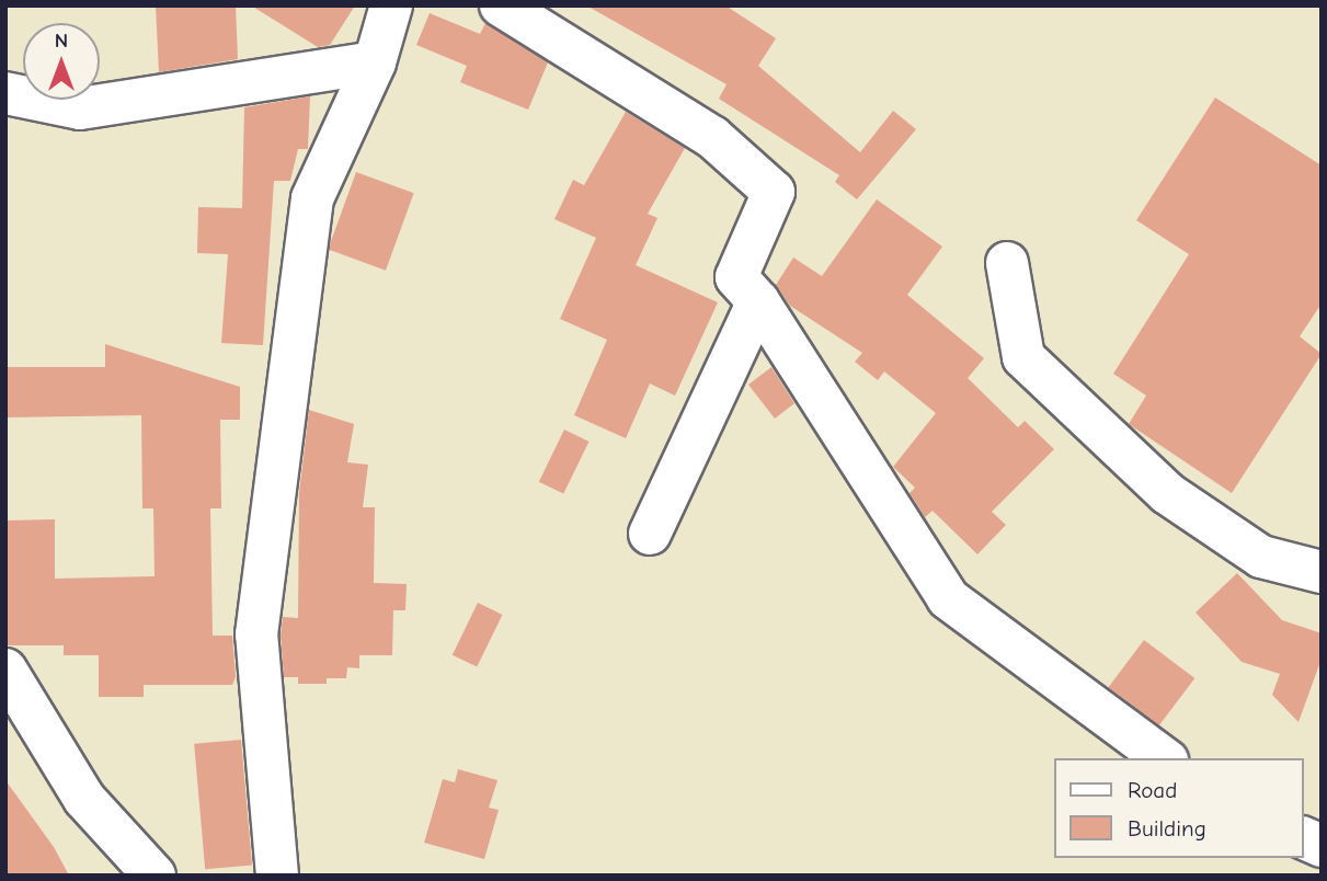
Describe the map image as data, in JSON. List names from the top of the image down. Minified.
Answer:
{"legend":["Road","Building"],"north":"top"}
